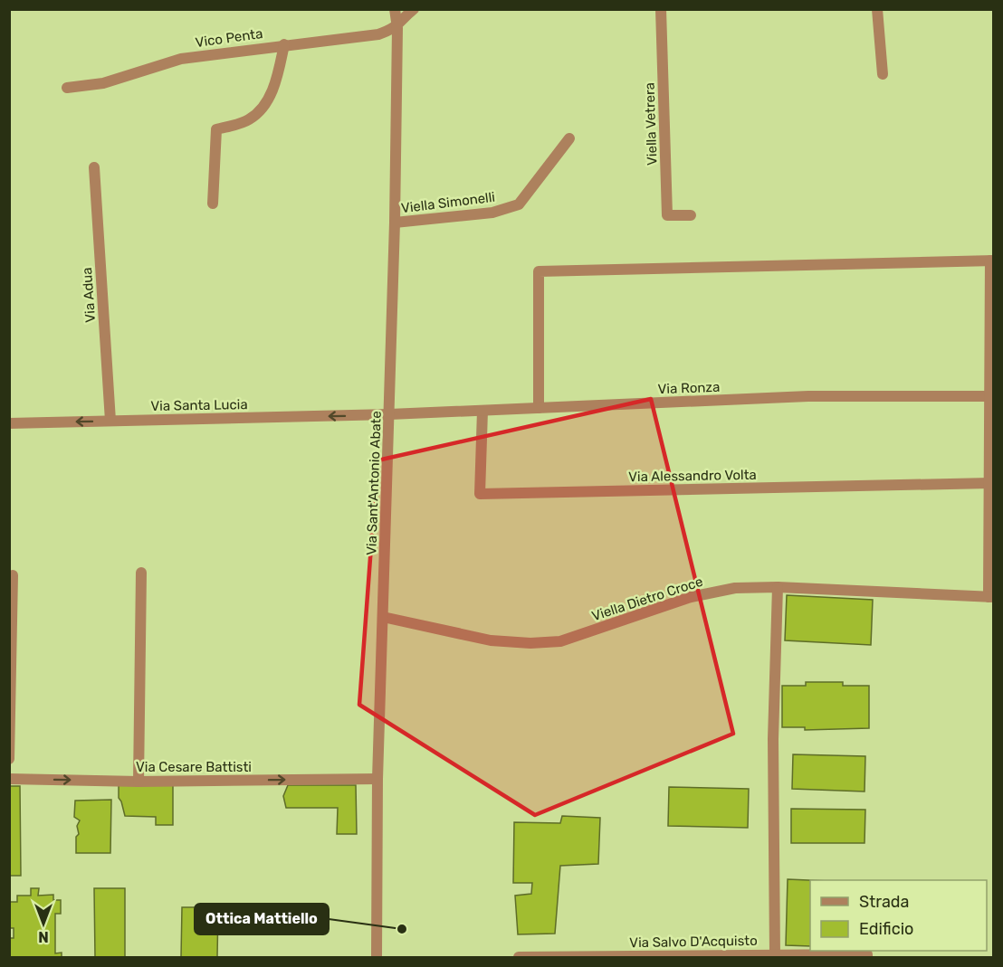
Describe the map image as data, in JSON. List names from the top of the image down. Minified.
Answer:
{"streets":{"street":["Vico Penta","Viella Vetrera","Viella Simonelli","Via Adua","Via Ronza","Via Santa Lucia","Via Alessandro Volta","Via Sant'Antonio Abate","Viella Dietro Croce","Via Cesare Battisti","Via Salvo D'Acquisto"]},"crossings":[["Vico Penta","Via Sant'Antonio Abate"],["Viella Simonelli","Via Sant'Antonio Abate"],["Via Adua","Via Santa Lucia"],["Via Ronza","Via Santa Lucia"],["Via Ronza","Via Alessandro Volta"],["Via Ronza","Via Sant'Antonio Abate"],["Via Santa Lucia","Via Sant'Antonio Abate"],["Via Sant'Antonio Abate","Viella Dietro Croce"],["Via Sant'Antonio Abate","Via Cesare Battisti"]],"one_way":["Via Santa Lucia","Via Cesare Battisti"],"places":["Ottica Mattiello"],"legend":["Strada","Edificio"],"north":"bottom"}
